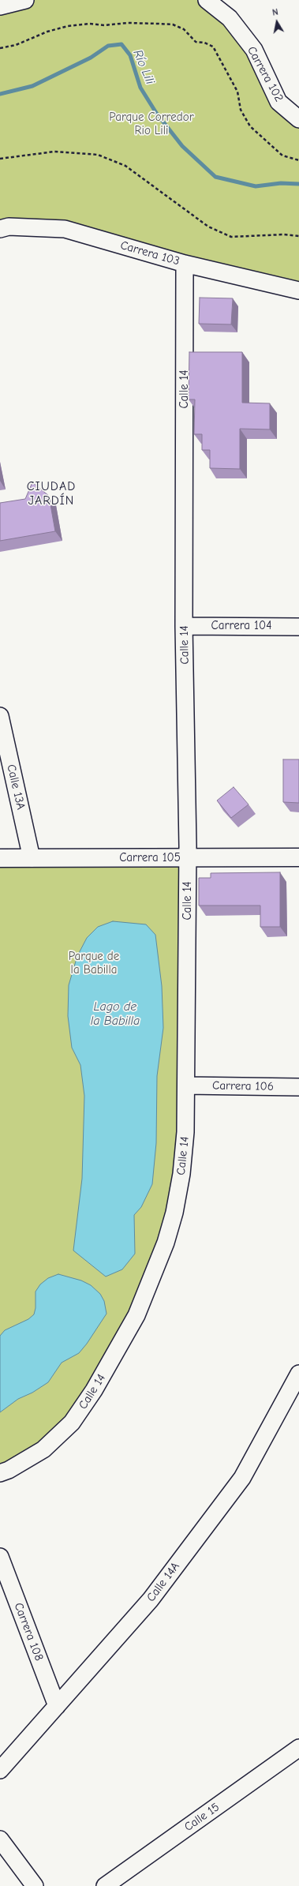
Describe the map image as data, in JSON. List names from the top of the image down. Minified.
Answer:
{"streets":{"main road":["Carrera 105"],"street":["Carrera 102","Carrera 103","Calle 14","Carrera 104","Calle 13A","Carrera 106","Calle 14A","Carrera 108","Calle 15"]},"crossings":[["Carrera 103","Calle 14"],["Calle 14","Carrera 104"],["Calle 14","Carrera 105"],["Calle 14","Carrera 106"],["Calle 13A","Carrera 105"],["Calle 14A","Carrera 108"]],"districts":["CIUDAD JARDÍN"],"water":["Río Lili","Lago de la Babilla"],"parks":["Parque Corredor Rio Lili","Parque de la Babilla"],"north":"top"}
